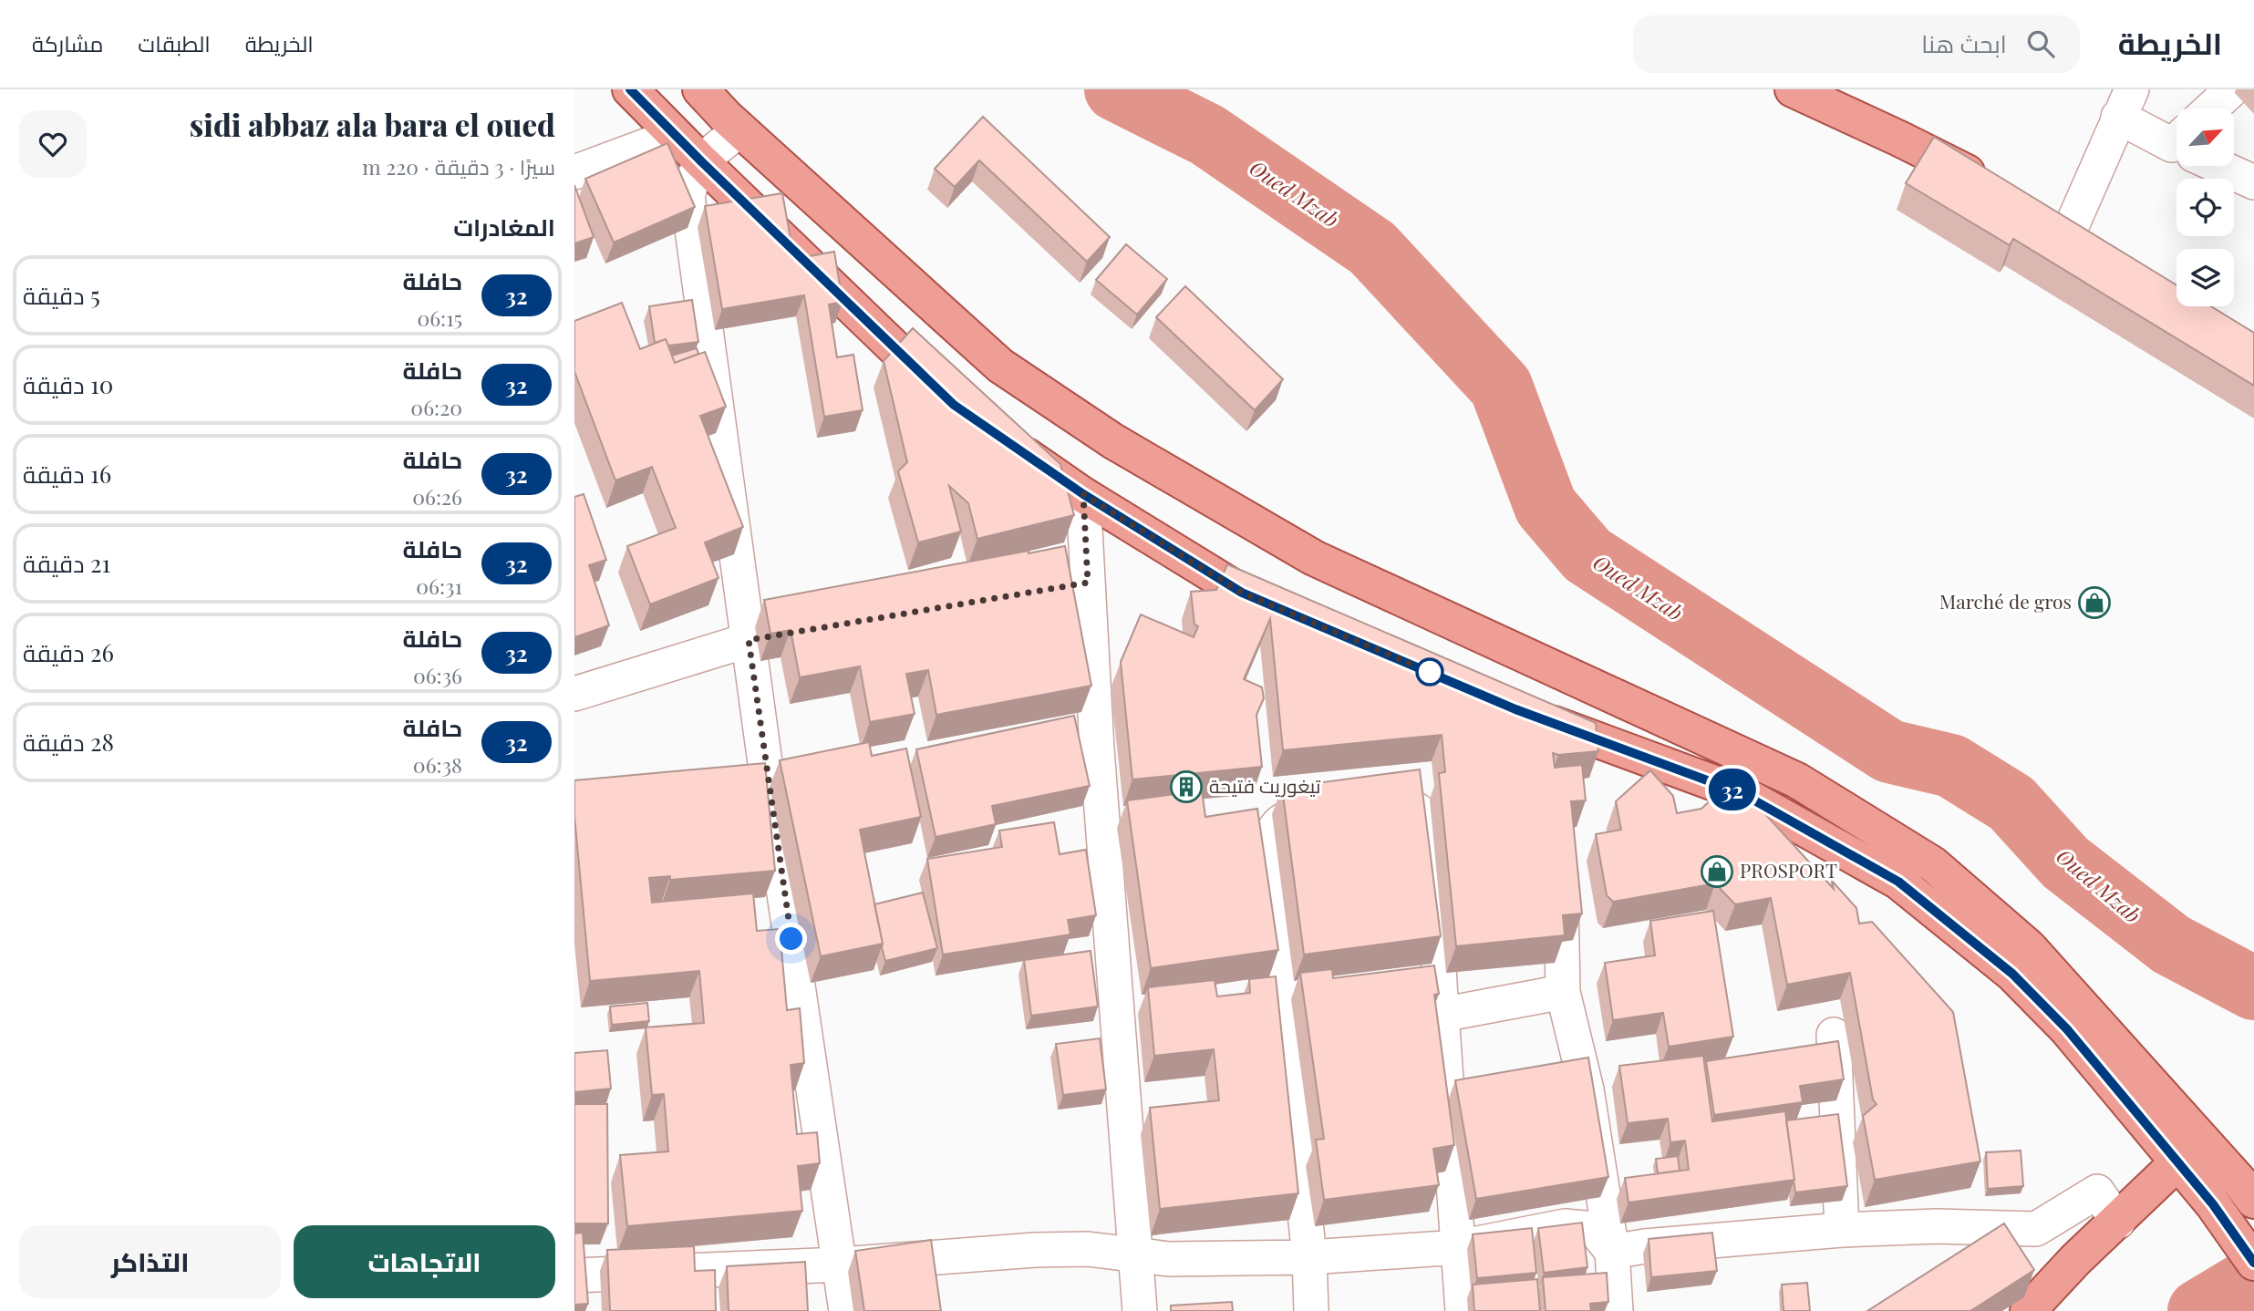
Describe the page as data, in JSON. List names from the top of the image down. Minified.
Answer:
{"water":["Oued Mzab"],"places":{"shop":["Marché de gros","PROSPORT"],"building":["تيغوريت فتيحة"]},"lines":["bus line 32"],"north":"top right","page":{"header":"الخريطة","search":"ابحث هنا","nav":["الخريطة","الطبقات","مشاركة"],"on_map":"32","heading":[["sidi abbaz ala bara el oued","سيرًا · 3 دقيقة · 220 m"],"المغادرات"],"list":[{"mark":"32","name":"حافلة","note":"06:15","value":"5 دقيقة"},{"mark":"32","name":"حافلة","note":"06:20","value":"10 دقيقة"},{"mark":"32","name":"حافلة","note":"06:26","value":"16 دقيقة"},{"mark":"32","name":"حافلة","note":"06:31","value":"21 دقيقة"},{"mark":"32","name":"حافلة","note":"06:36","value":"26 دقيقة"},{"mark":"32","name":"حافلة","note":"06:38","value":"28 دقيقة"}],"buttons":["الاتجاهات","التذاكر"]}}
